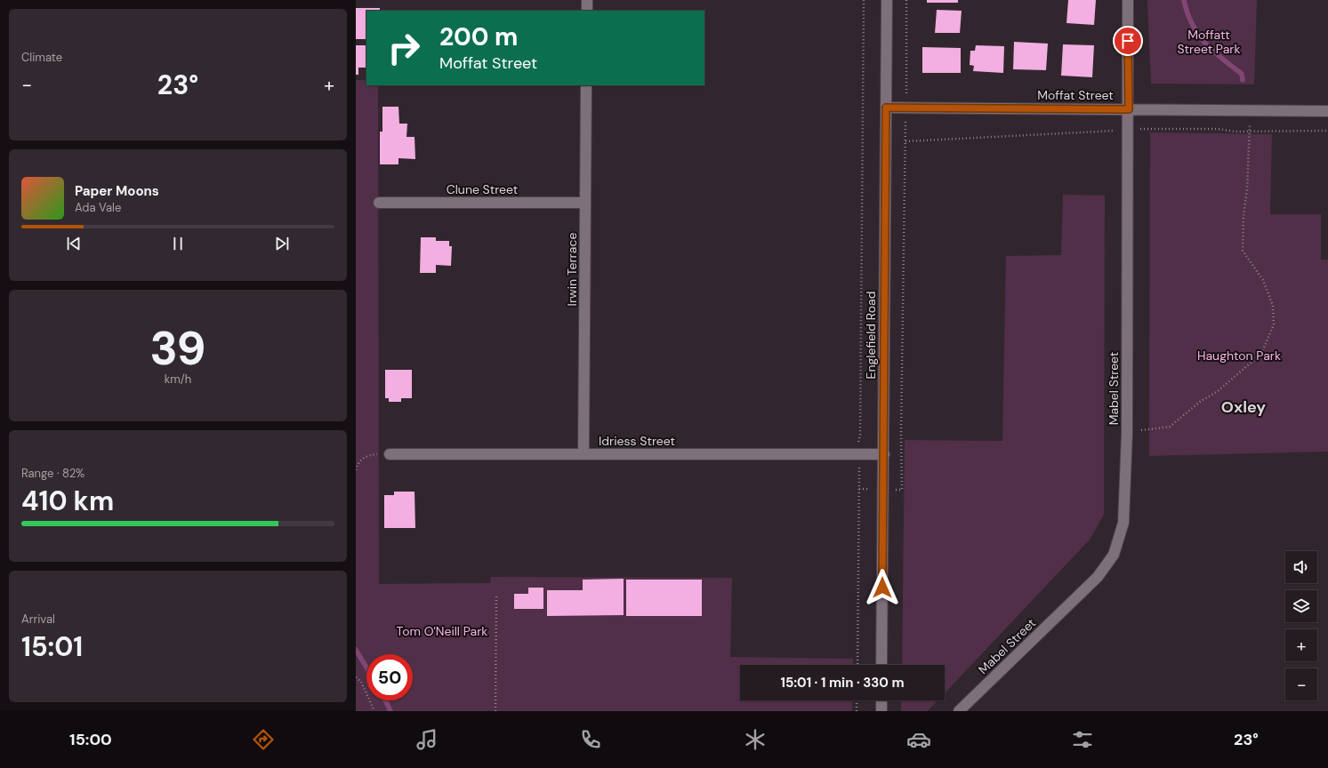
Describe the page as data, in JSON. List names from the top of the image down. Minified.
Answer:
{"streets":{"street":["Moffat Street","Clune Street","Irwin Terrace","Englefield Road","Mabel Street","Idriess Street"]},"crossings":[["Moffat Street","Englefield Road"],["Moffat Street","Mabel Street"],["Clune Street","Irwin Terrace"],["Irwin Terrace","Idriess Street"],["Englefield Road","Idriess Street"]],"districts":["Oxley"],"parks":["Moffatt Street Park","Haughton Park","Tom O'Neill Park"],"page":{"tile":["Climate",["39","km/h"],["Range · 82%","410 km"],["Arrival","15:01"]],"turn":["200 m","Moffat Street"],"heat":["−","23°","+"],"song":["Paper Moons","Ada Vale"],"map_buttons":["+","−"],"limit":"50","trip":"15:01 · 1 min · 330 m","tabs":["15:00","23°"]}}
